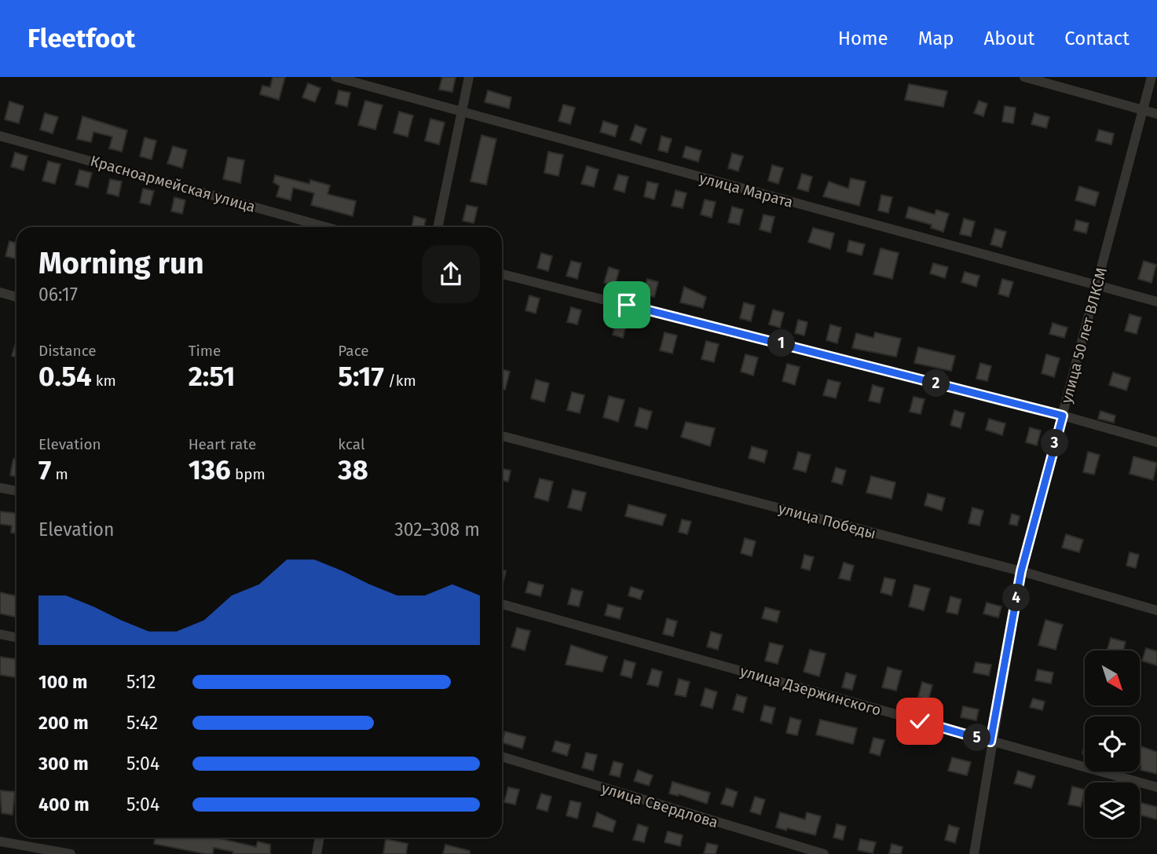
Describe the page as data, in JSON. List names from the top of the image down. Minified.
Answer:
{"streets":{"street":["Красноармейская улица","улица Марата","улица 50 лет ВЛКСМ","улица Победы","улица Дзержинского","улица Свердлова"]},"crossings":[["улица Марата","улица 50 лет ВЛКСМ"],["улица 50 лет ВЛКСМ","улица Победы"],["улица 50 лет ВЛКСМ","улица Дзержинского"]],"north":"bottom right","page":{"header":"Fleetfoot","nav":["Home","Map","About","Contact"],"heading":["Morning run","06:17"],"stats":[["Distance","0.54 km"],["Time","2:51"],["Pace","5:17 /km"],["Elevation","7 m"],["Heart rate","136 bpm"],["kcal","38"]],"pins":["1","2","3","4","5"],"chart":["Elevation","302–308 m"],"list":[{"name":"100 m","note":"5:12"},{"name":"200 m","note":"5:42"},{"name":"300 m","note":"5:04"},{"name":"400 m","note":"5:04"}]}}
